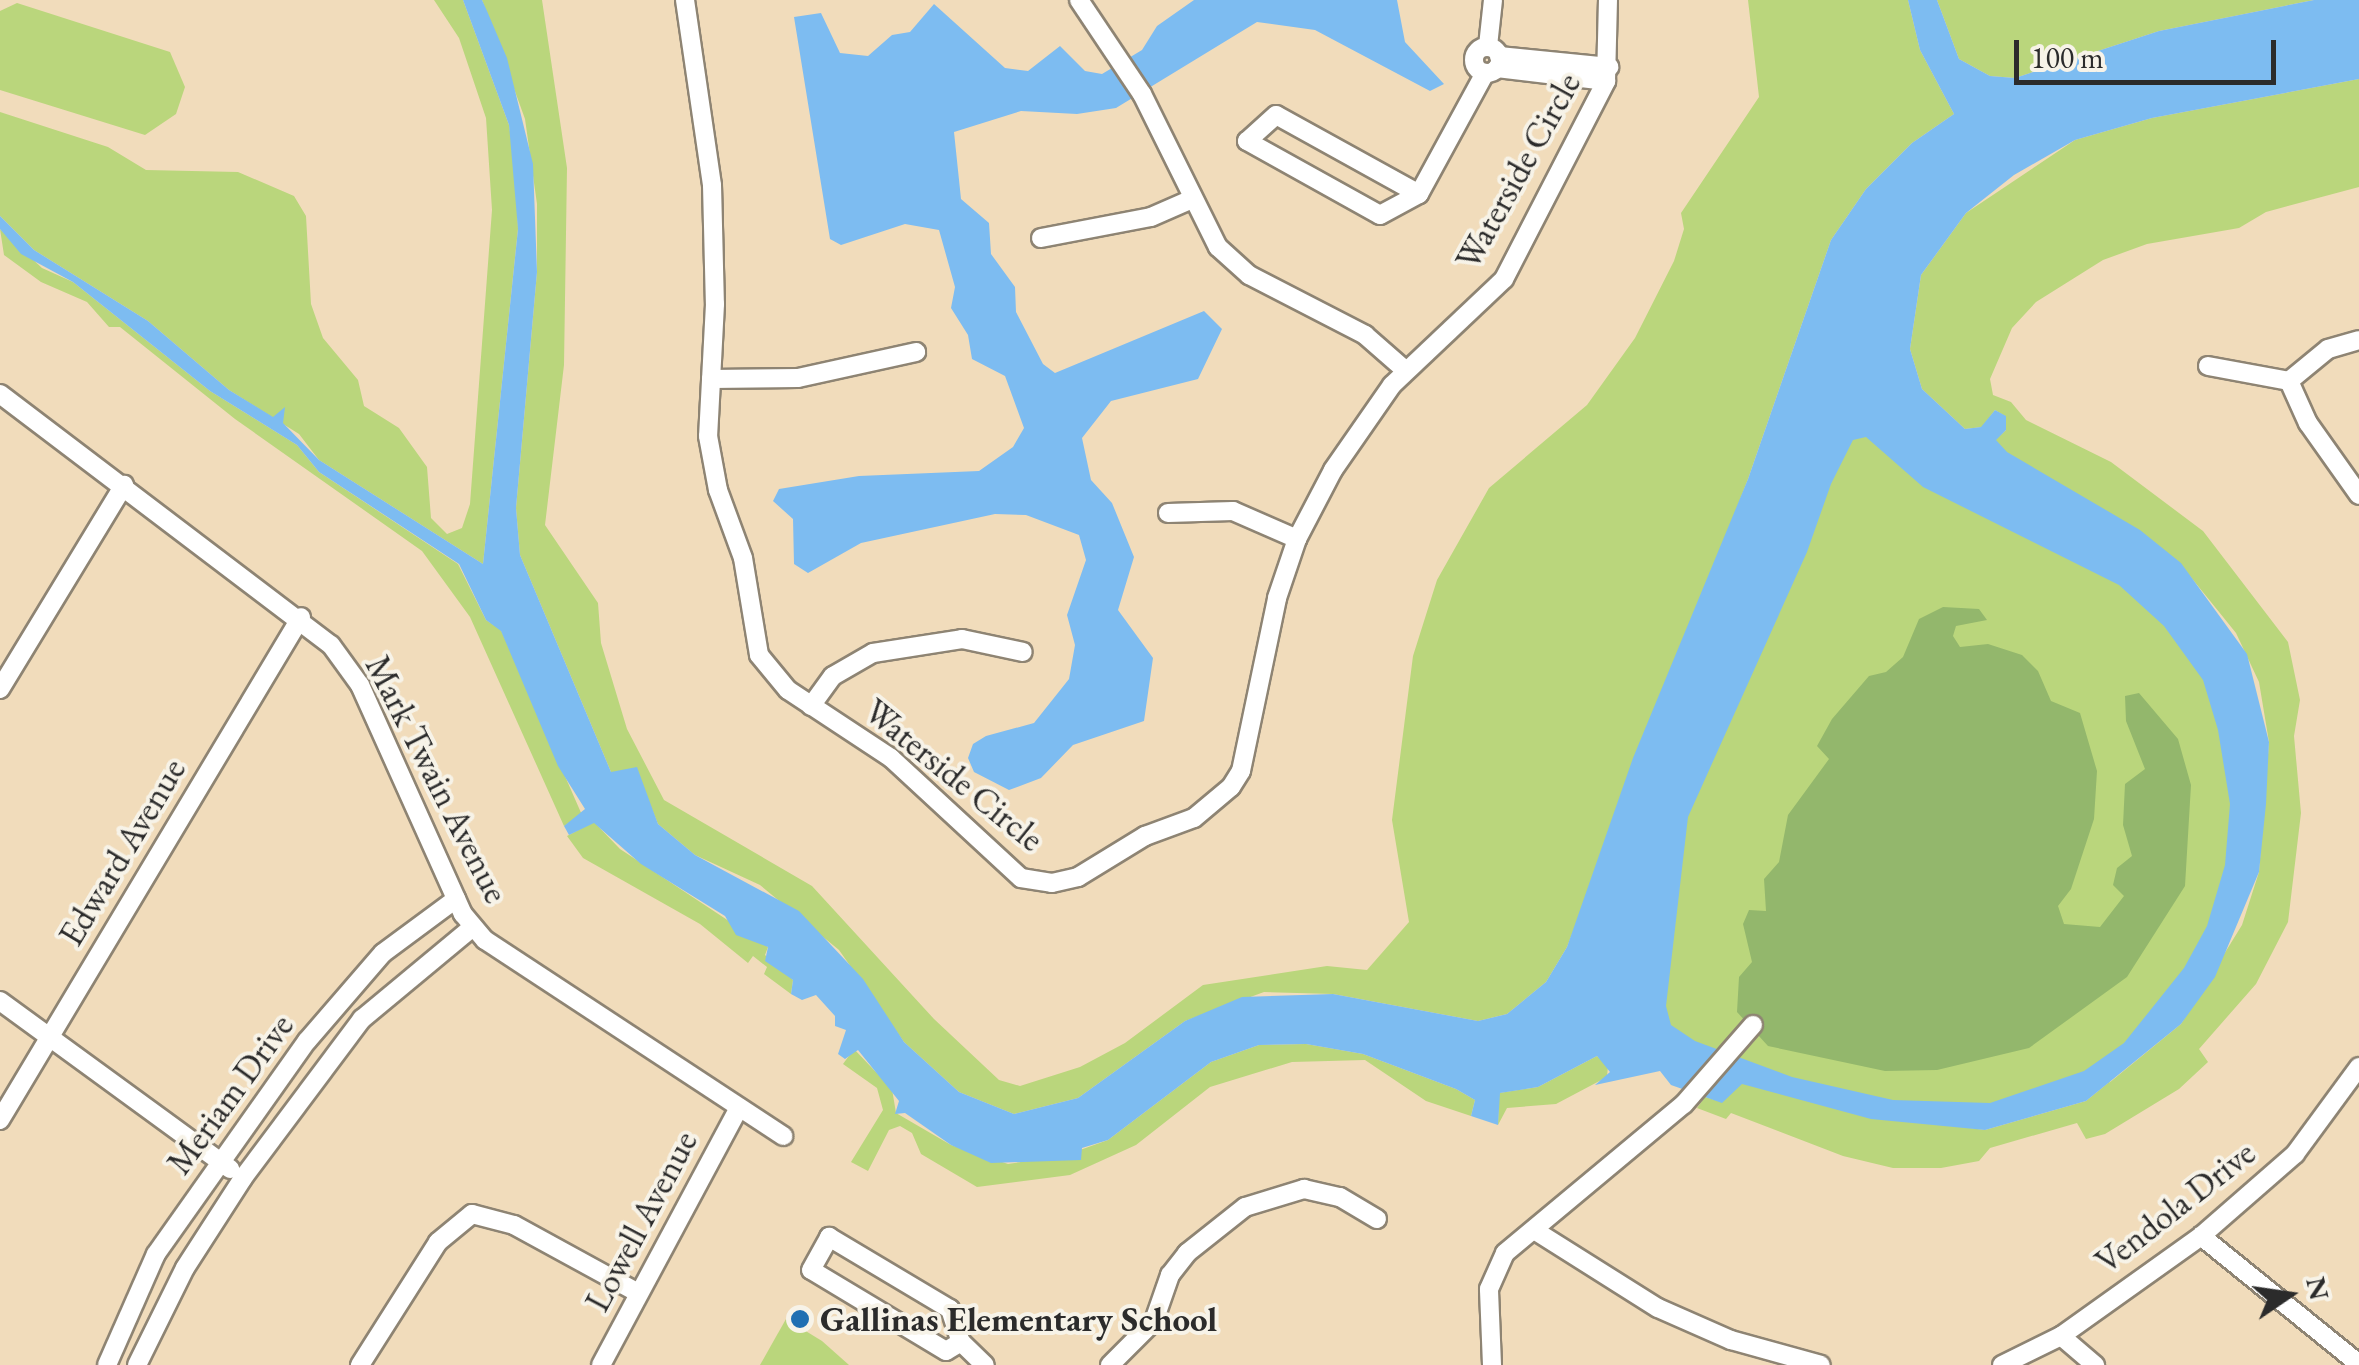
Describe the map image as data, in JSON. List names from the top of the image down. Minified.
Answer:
{"streets":{"street":["Waterside Circle","Mark Twain Avenue","Edward Avenue","Meriam Drive","Vendola Drive","Lowell Avenue"]},"crossings":[["Mark Twain Avenue","Edward Avenue"],["Mark Twain Avenue","Meriam Drive"],["Mark Twain Avenue","Lowell Avenue"]],"places":["Gallinas Elementary School"],"scale_bar":"100 m","north":"right"}
